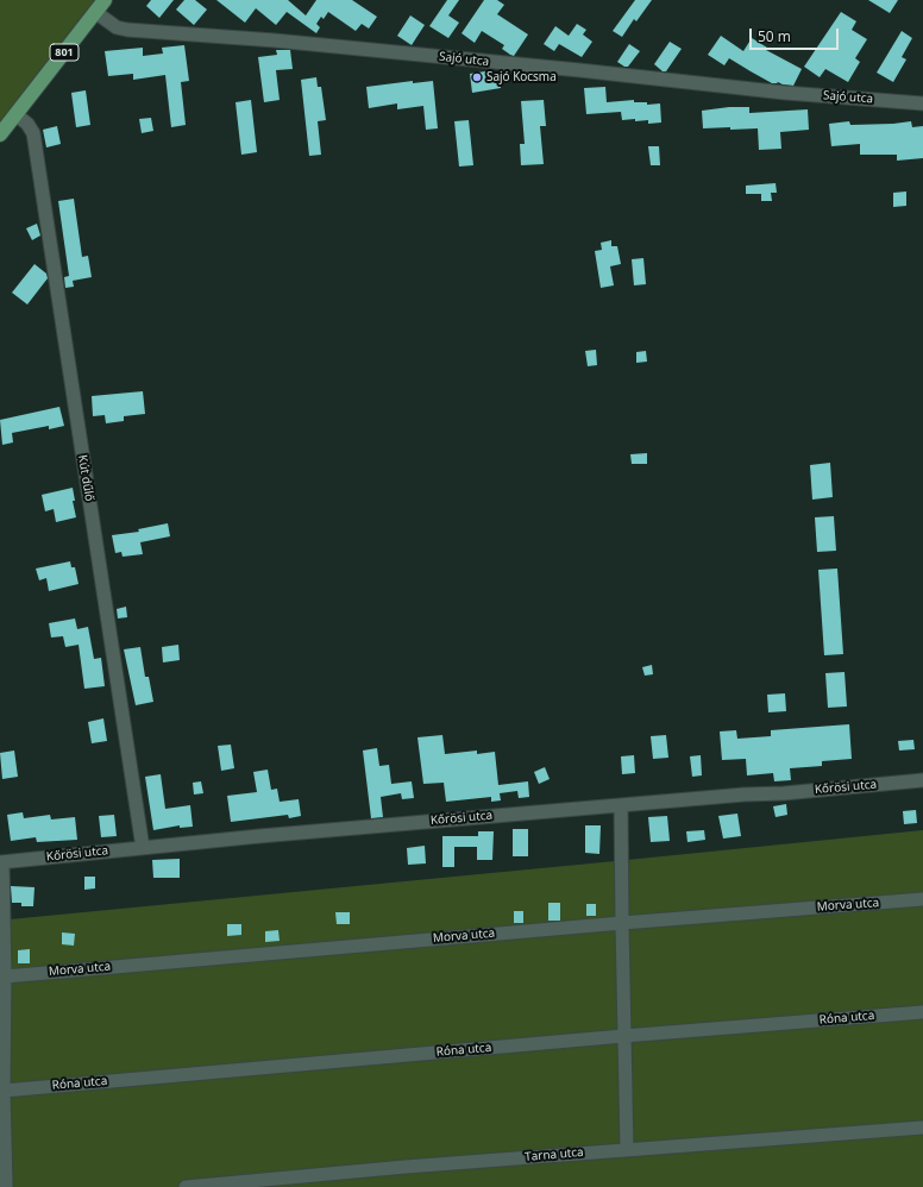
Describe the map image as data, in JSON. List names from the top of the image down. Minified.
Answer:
{"streets":{"main road":["801"],"street":["Sajó utca","Kút dűlő","Kőrösi utca","Morva utca","Róna utca","Tarna utca"]},"crossings":[["801","Sajó utca"],["801","Kút dűlő"],["Kút dűlő","Kőrösi utca"]],"places":["Sajó Kocsma"],"scale_bar":"50 m"}
